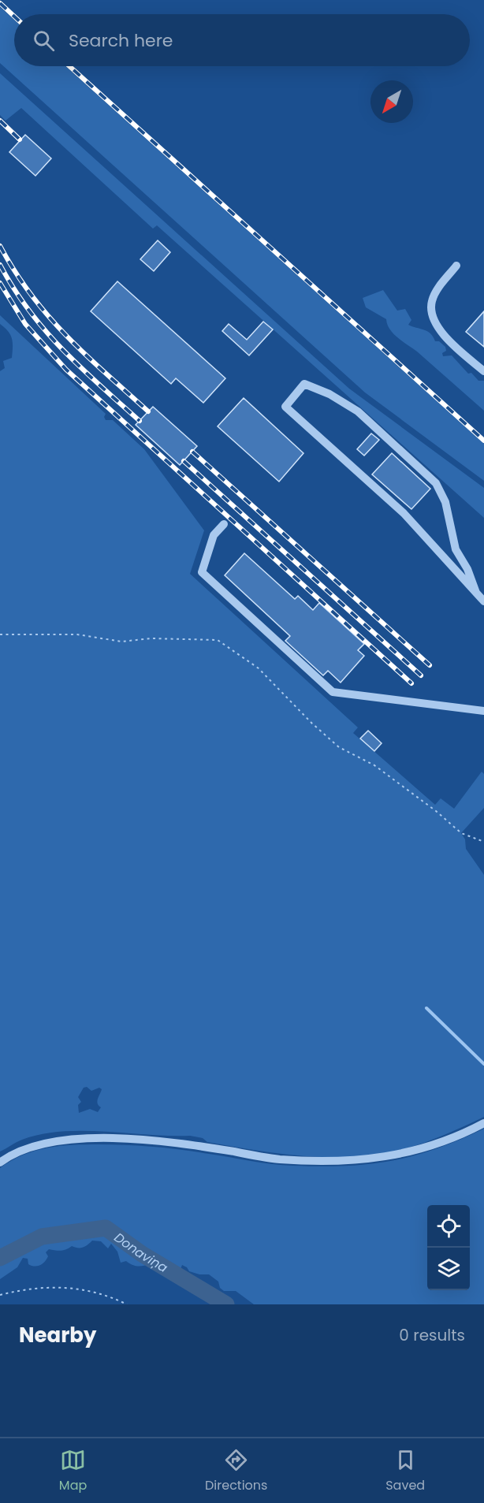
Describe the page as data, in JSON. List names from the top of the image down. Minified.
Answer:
{"water":["Donaviņa"],"north":"bottom left","page":{"search":"Search here","heading":["Nearby","0 results"],"nav":["Map","Directions","Saved"]}}
